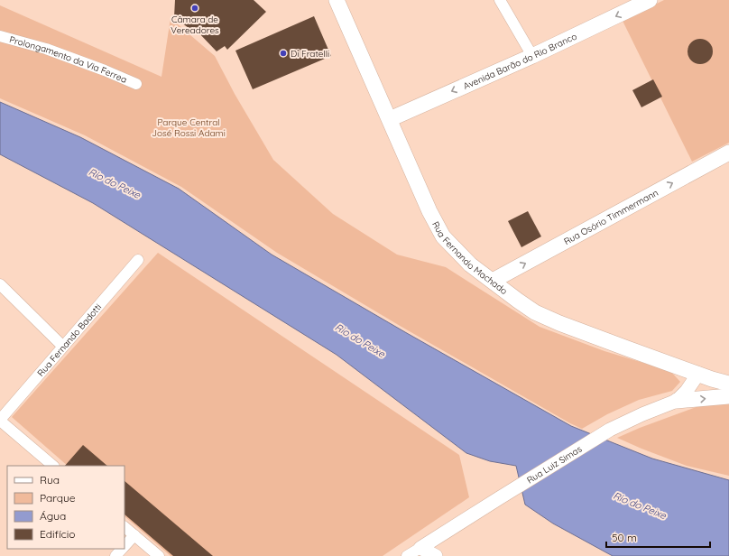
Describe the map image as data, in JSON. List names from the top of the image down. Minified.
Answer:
{"streets":{"main road":["Avenida Barão do Rio Branco","Rua Osório Timmermann","Rua Fernando Machado"],"street":["Prolongamento da Via Ferrea","Rua Fernando Badotti","Rua Luiz Simas"]},"crossings":[["Avenida Barão do Rio Branco","Rua Fernando Machado"],["Rua Osório Timmermann","Rua Fernando Machado"],["Rua Fernando Machado","Rua Luiz Simas"]],"one_way":["Avenida Barão do Rio Branco","Rua Osório Timmermann"],"water":["Rio do Peixe"],"parks":["Parque Central José Rossi Adami"],"places":["Câmara de Vereadores","Di Fratelli"],"legend":["Rua","Parque","Água","Edifício"],"scale_bar":"50 m"}
